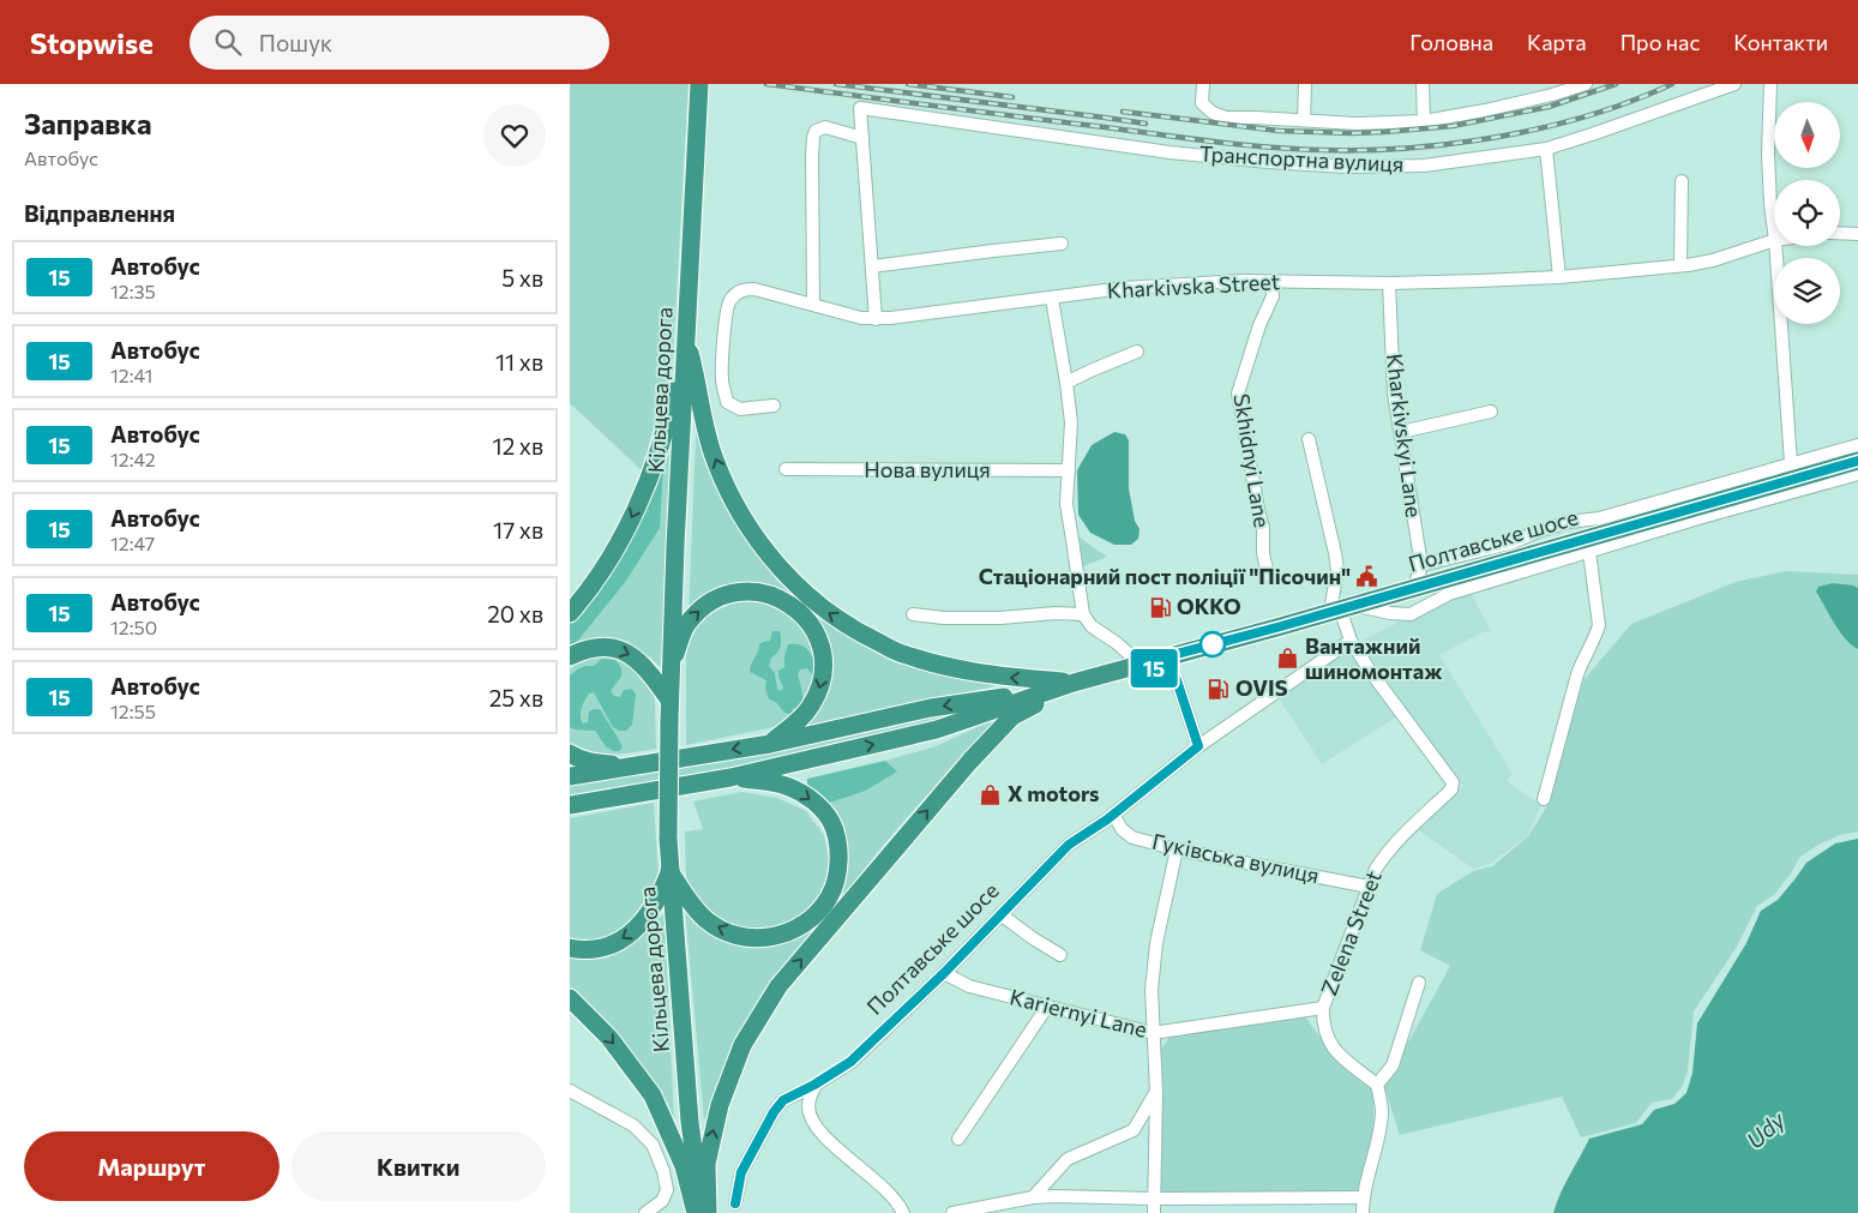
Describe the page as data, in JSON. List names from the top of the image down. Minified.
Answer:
{"streets":{"highway":["Кільцева дорога","Полтавське шосе"],"street":["Транспортна вулиця","Kharkivska Street","Kharkivskyi Lane","Skhidnyi Lane","Нова вулиця","Гуківська вулиця","Zelena Street","Kariernyi Lane"]},"crossings":[["Kharkivska Street","Kharkivskyi Lane"],["Kharkivska Street","Skhidnyi Lane"],["Kharkivskyi Lane","Полтавське шосе"],["Полтавське шосе","Гуківська вулиця"],["Полтавське шосе","Zelena Street"],["Полтавське шосе","Kariernyi Lane"],["Гуківська вулиця","Zelena Street"],["Zelena Street","Kariernyi Lane"]],"water":["Udy"],"places":{"public building":["Стаціонарний пост поліції \"Пісочин\""],"fuel station":["OKKO","OVIS"],"shop":["Вантажний шиномонтаж","Х motors"]},"lines":["bus line 15"],"north":"bottom","page":{"header":"Stopwise","search":"Пошук","nav":["Головна","Карта","Про нас","Контакти"],"heading":[["Заправка","Автобус"],"Відправлення"],"on_map":"15","list":[{"mark":"15","name":"Автобус","note":"12:35","value":"5 хв"},{"mark":"15","name":"Автобус","note":"12:41","value":"11 хв"},{"mark":"15","name":"Автобус","note":"12:42","value":"12 хв"},{"mark":"15","name":"Автобус","note":"12:47","value":"17 хв"},{"mark":"15","name":"Автобус","note":"12:50","value":"20 хв"},{"mark":"15","name":"Автобус","note":"12:55","value":"25 хв"}],"buttons":["Маршрут","Квитки"]}}
